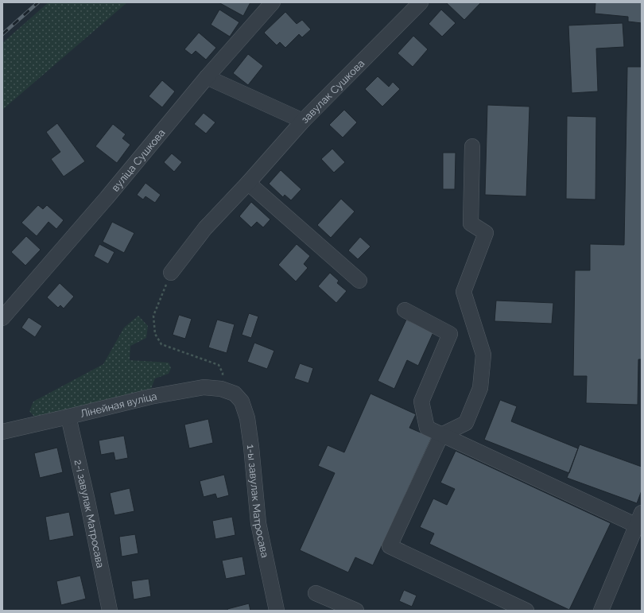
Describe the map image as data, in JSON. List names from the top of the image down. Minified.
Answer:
{"streets":{"street":["завулак Сушкова","вуліца Сушкова","Лінейная вуліца","1-ы завулак Матросава","2-і завулак Матросава"]},"crossings":[["Лінейная вуліца","1-ы завулак Матросава"],["Лінейная вуліца","2-і завулак Матросава"]]}
